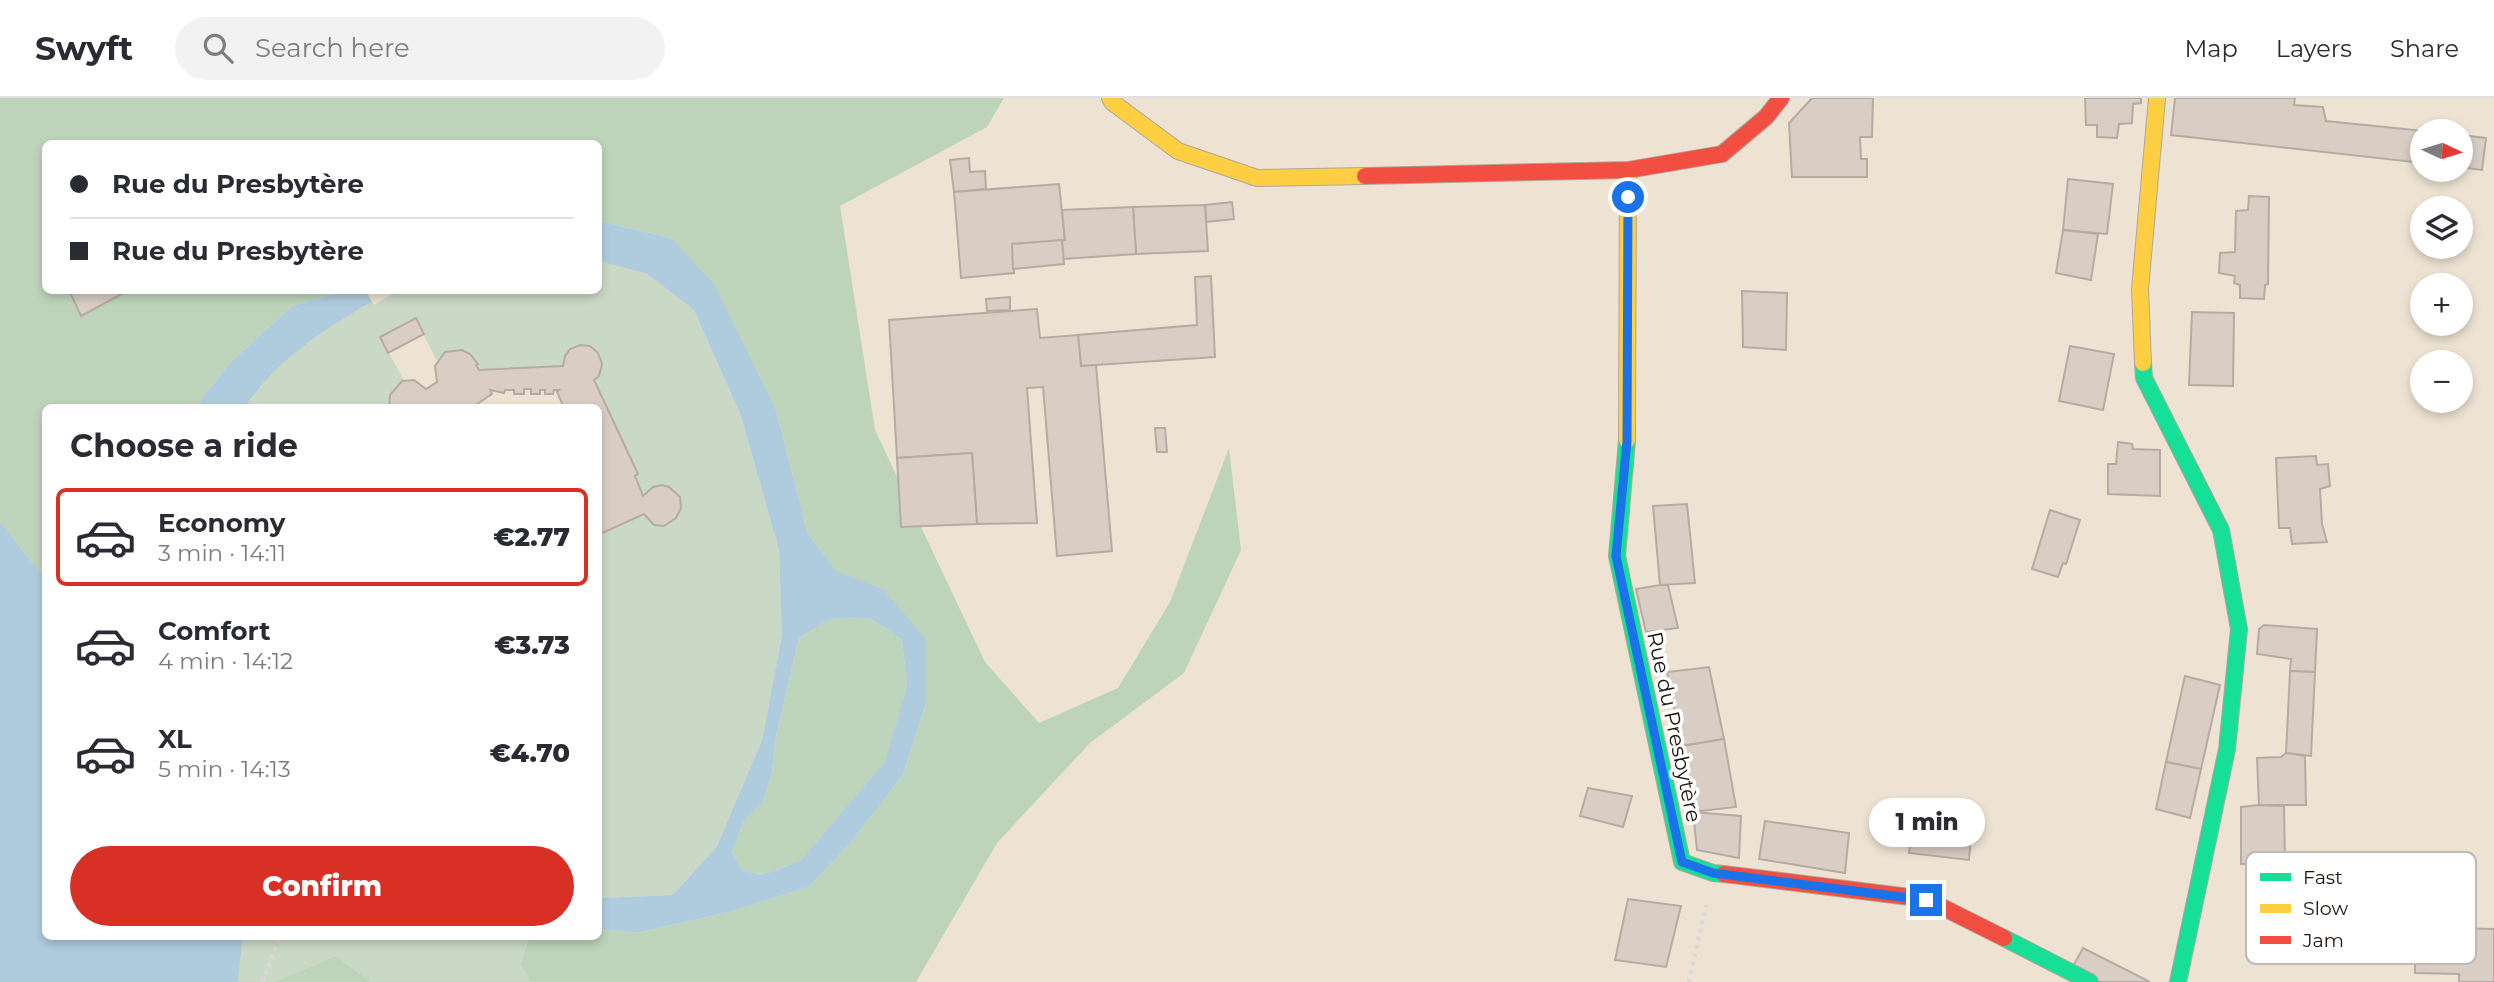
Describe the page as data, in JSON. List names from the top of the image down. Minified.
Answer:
{"streets":{"street":["Rue du Presbytère"]},"legend":["Fast","Slow","Jam"],"north":"right","page":{"header":"Swyft","search":"Search here","nav":["Map","Layers","Share"],"map_buttons":["+","−"],"banner":["Rue du Presbytère","Rue du Presbytère"],"heading":"Choose a ride","list":[{"name":"Economy","note":"3 min · 14:11","value":"€2.77"},{"name":"Comfort","note":"4 min · 14:12","value":"€3.73"},{"name":"XL","note":"5 min · 14:13","value":"€4.70"}],"bubble":"1 min","buttons":"Confirm"}}
